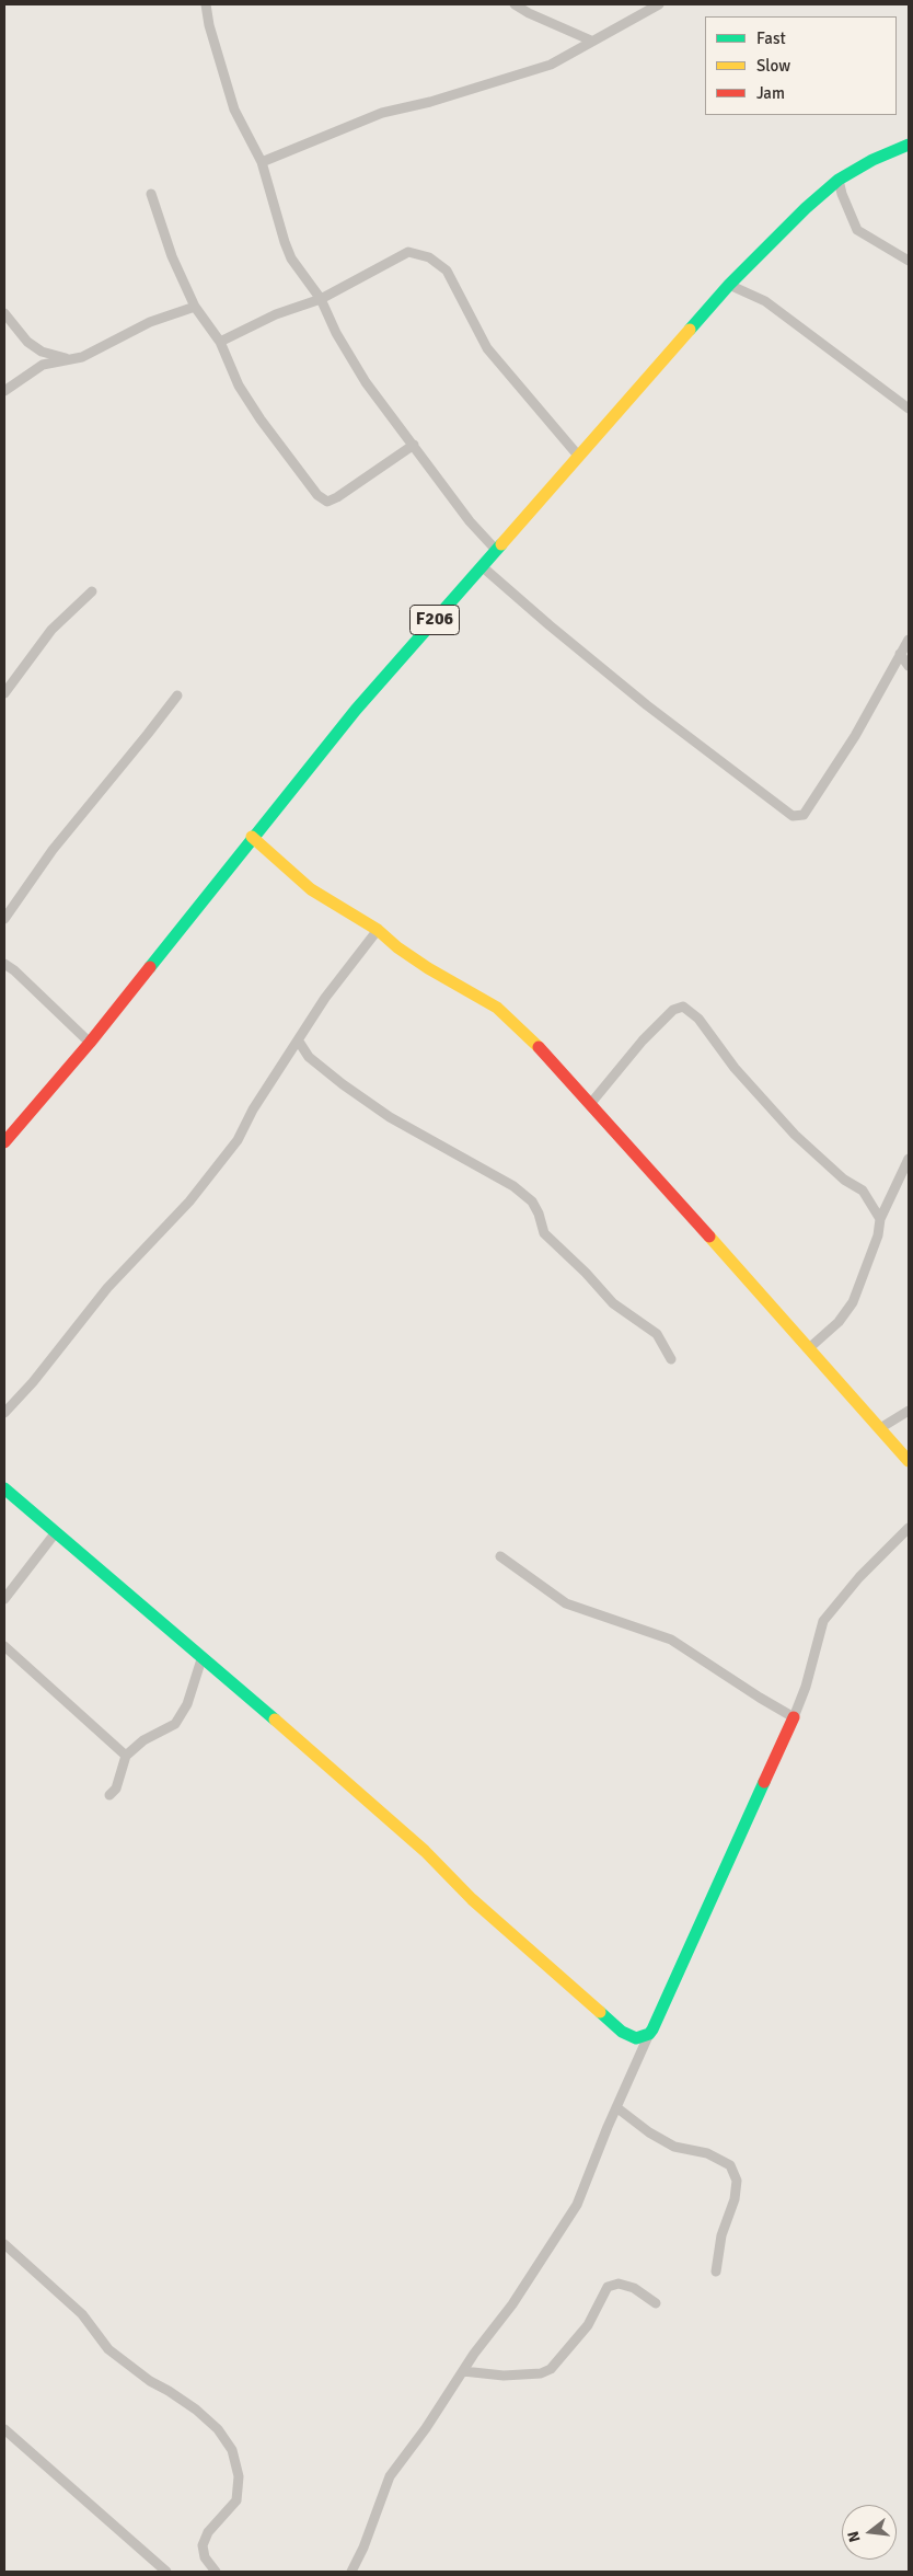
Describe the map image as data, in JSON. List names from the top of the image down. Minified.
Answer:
{"streets":{"street":["F206"]},"legend":["Fast","Slow","Jam"],"north":"left"}
